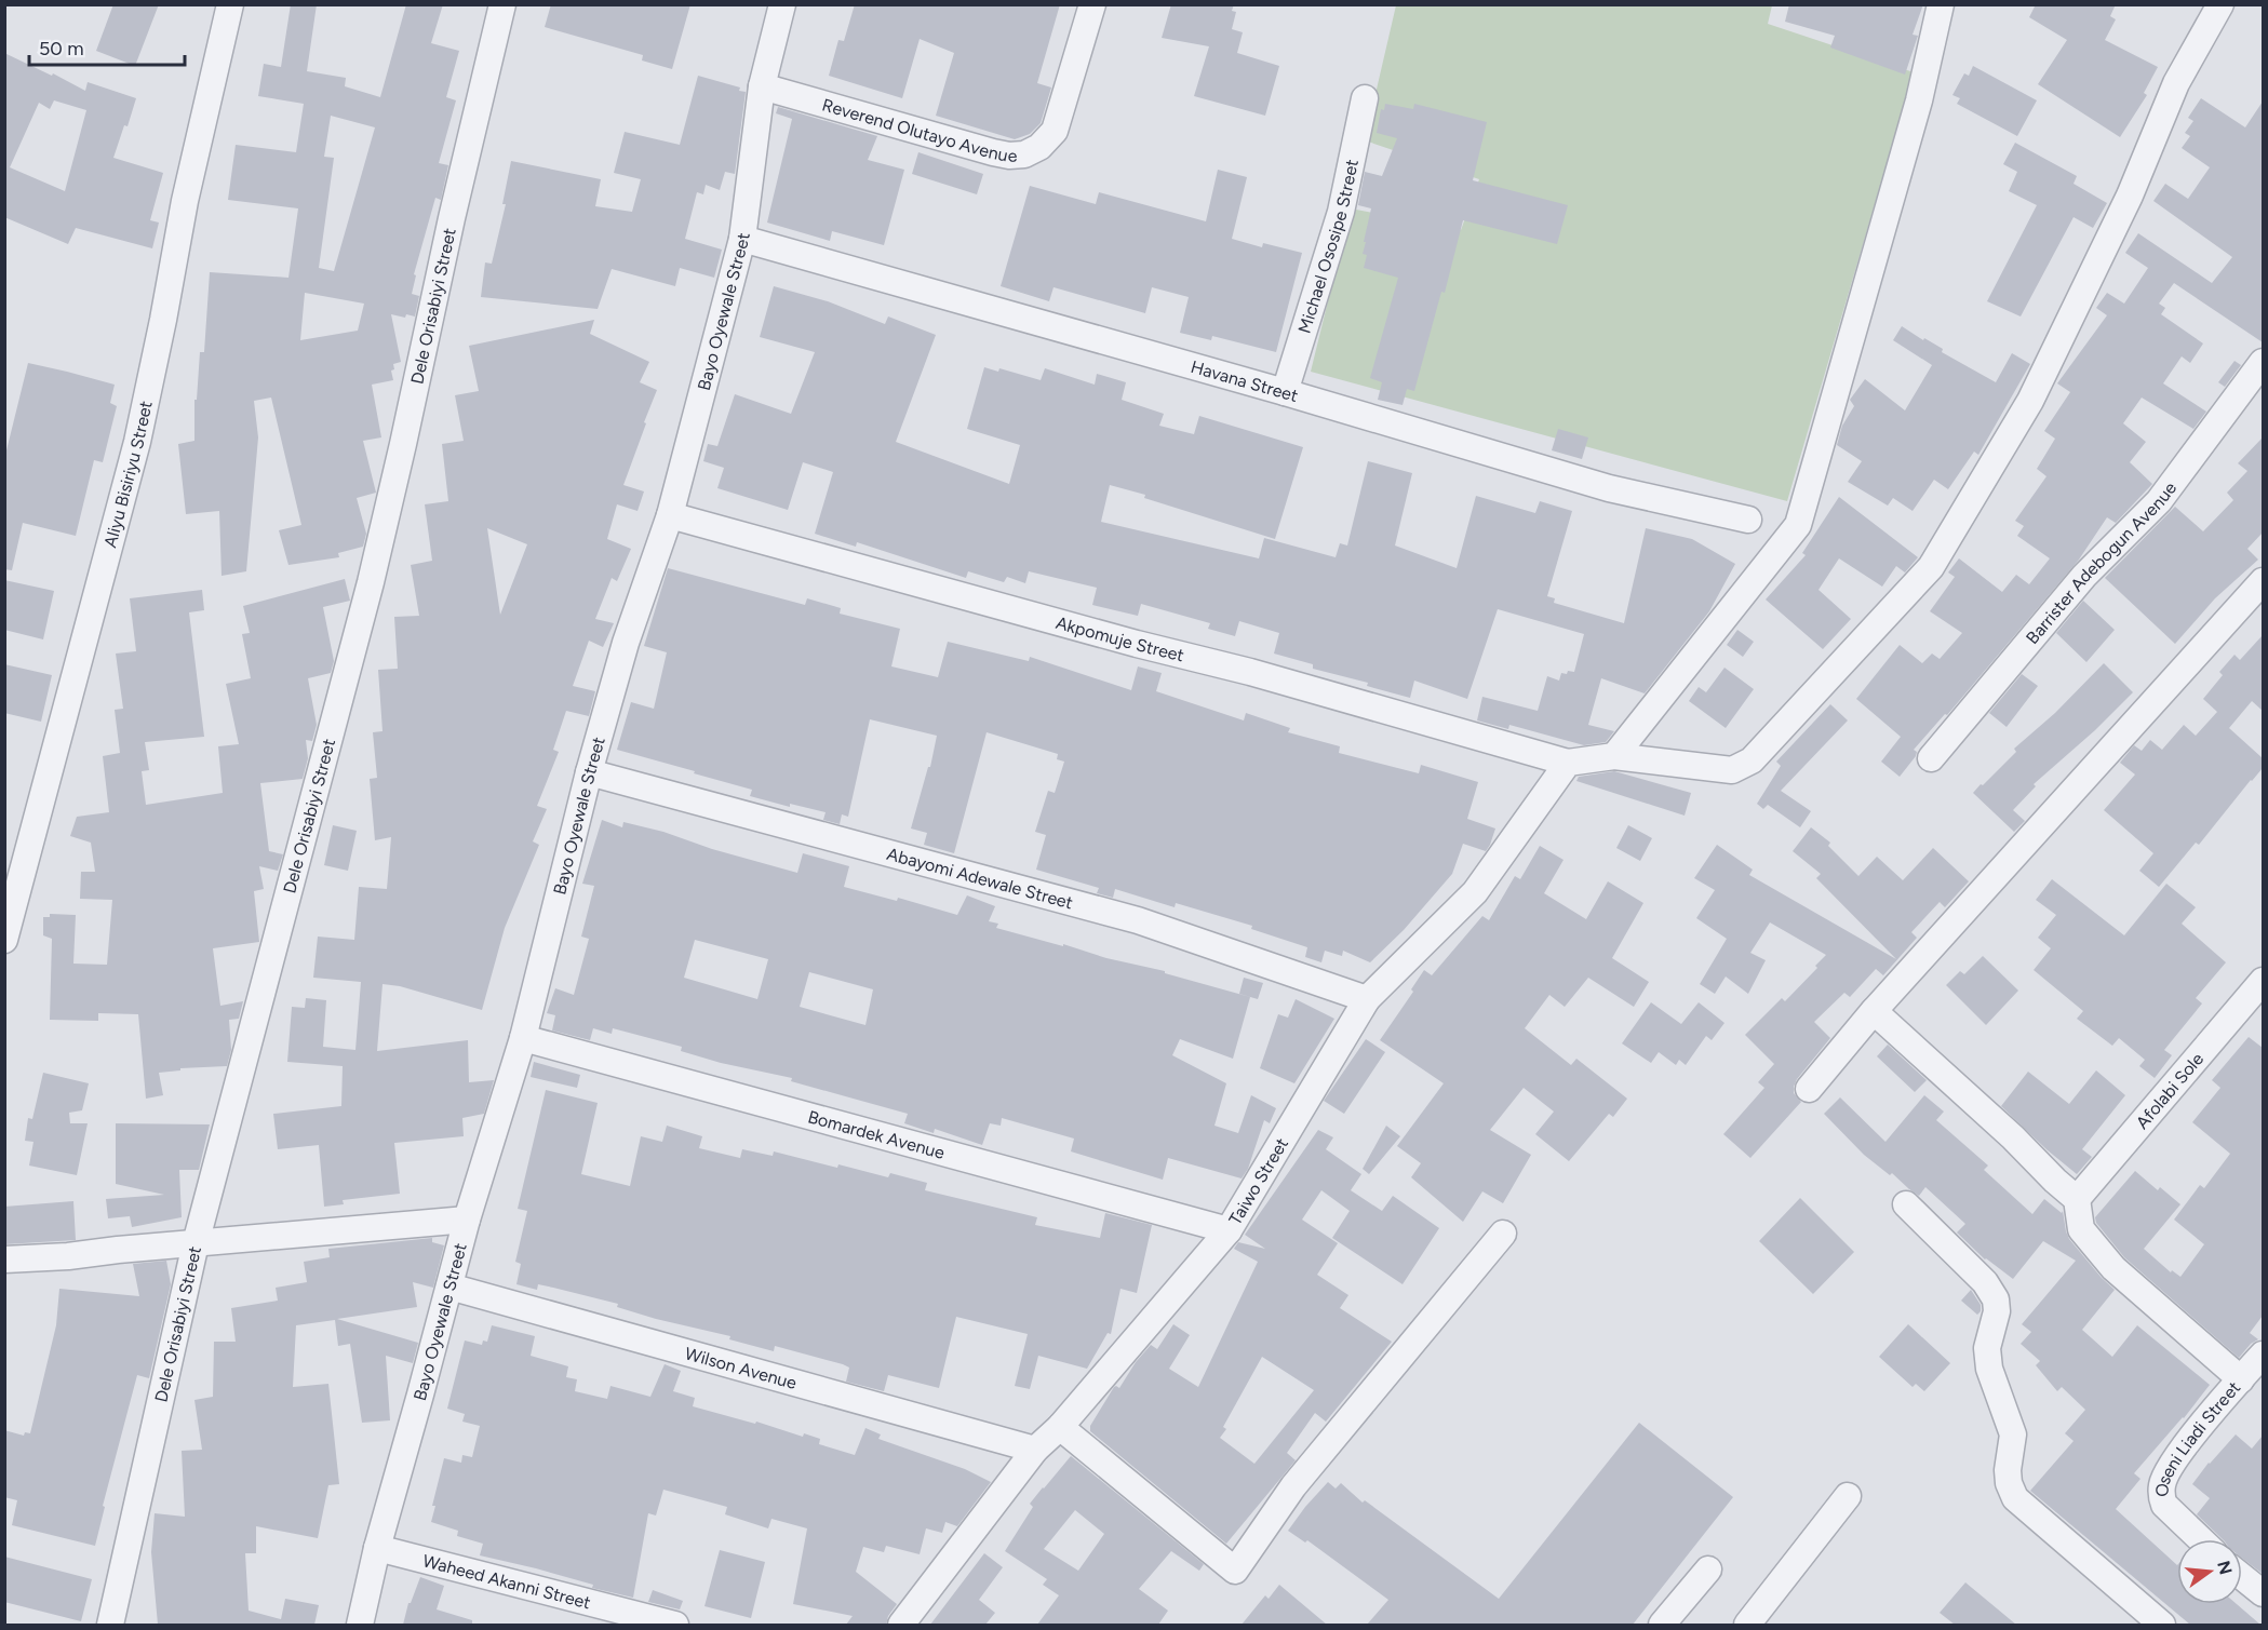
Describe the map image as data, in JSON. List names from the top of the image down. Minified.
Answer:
{"streets":{"street":["Reverend Olutayo Avenue","Michael Ososipe Street","Dele Orisabiyi Street","Bayo Oyewale Street","Havana Street","Aliyu Bisiriyu Street","Barrister Adebogun Avenue","Akpomuje Street","Abayomi Adewale Street","Afolabi Sole","Bomardek Avenue","Taiwo Street","Wilson Avenue","Oseni Liadi Street","Waheed Akanni Street"]},"crossings":[["Reverend Olutayo Avenue","Bayo Oyewale Street"],["Michael Ososipe Street","Havana Street"],["Bayo Oyewale Street","Havana Street"],["Bayo Oyewale Street","Akpomuje Street"],["Bayo Oyewale Street","Abayomi Adewale Street"],["Bayo Oyewale Street","Bomardek Avenue"],["Bayo Oyewale Street","Wilson Avenue"],["Bayo Oyewale Street","Waheed Akanni Street"],["Akpomuje Street","Taiwo Street"],["Abayomi Adewale Street","Taiwo Street"],["Bomardek Avenue","Taiwo Street"],["Taiwo Street","Wilson Avenue"]],"scale_bar":"50 m","north":"right"}
